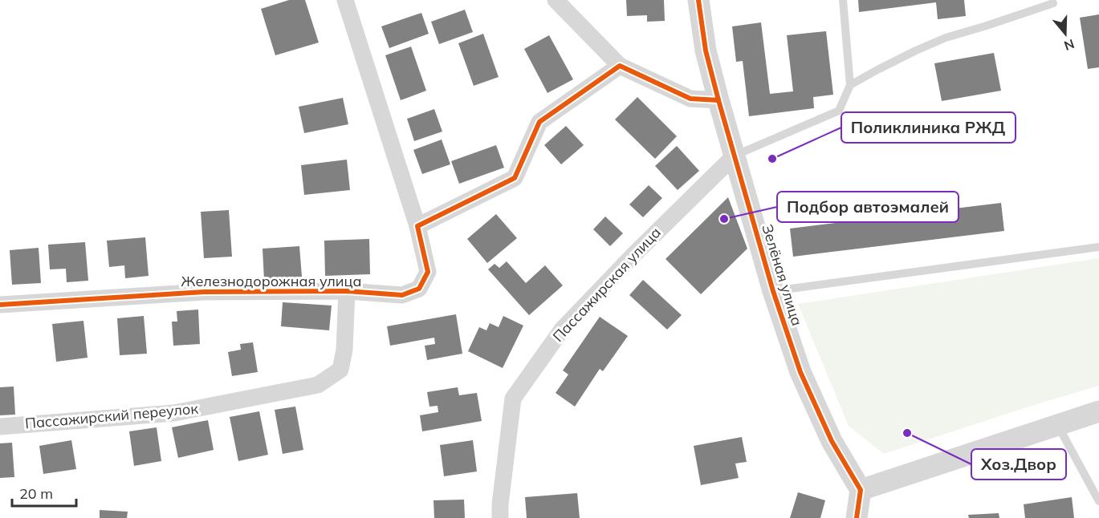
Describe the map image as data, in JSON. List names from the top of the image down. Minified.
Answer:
{"streets":{"street":["Зелёная улица","Железнодорожная улица","Пассажирская улица","Пассажирский переулок"]},"crossings":[["Зелёная улица","Пассажирская улица"],["Железнодорожная улица","Пассажирский переулок"]],"places":["Поликлиника РЖД","Подбор автоэмалей","Хоз.Двор"],"scale_bar":"20 m","north":"bottom"}
